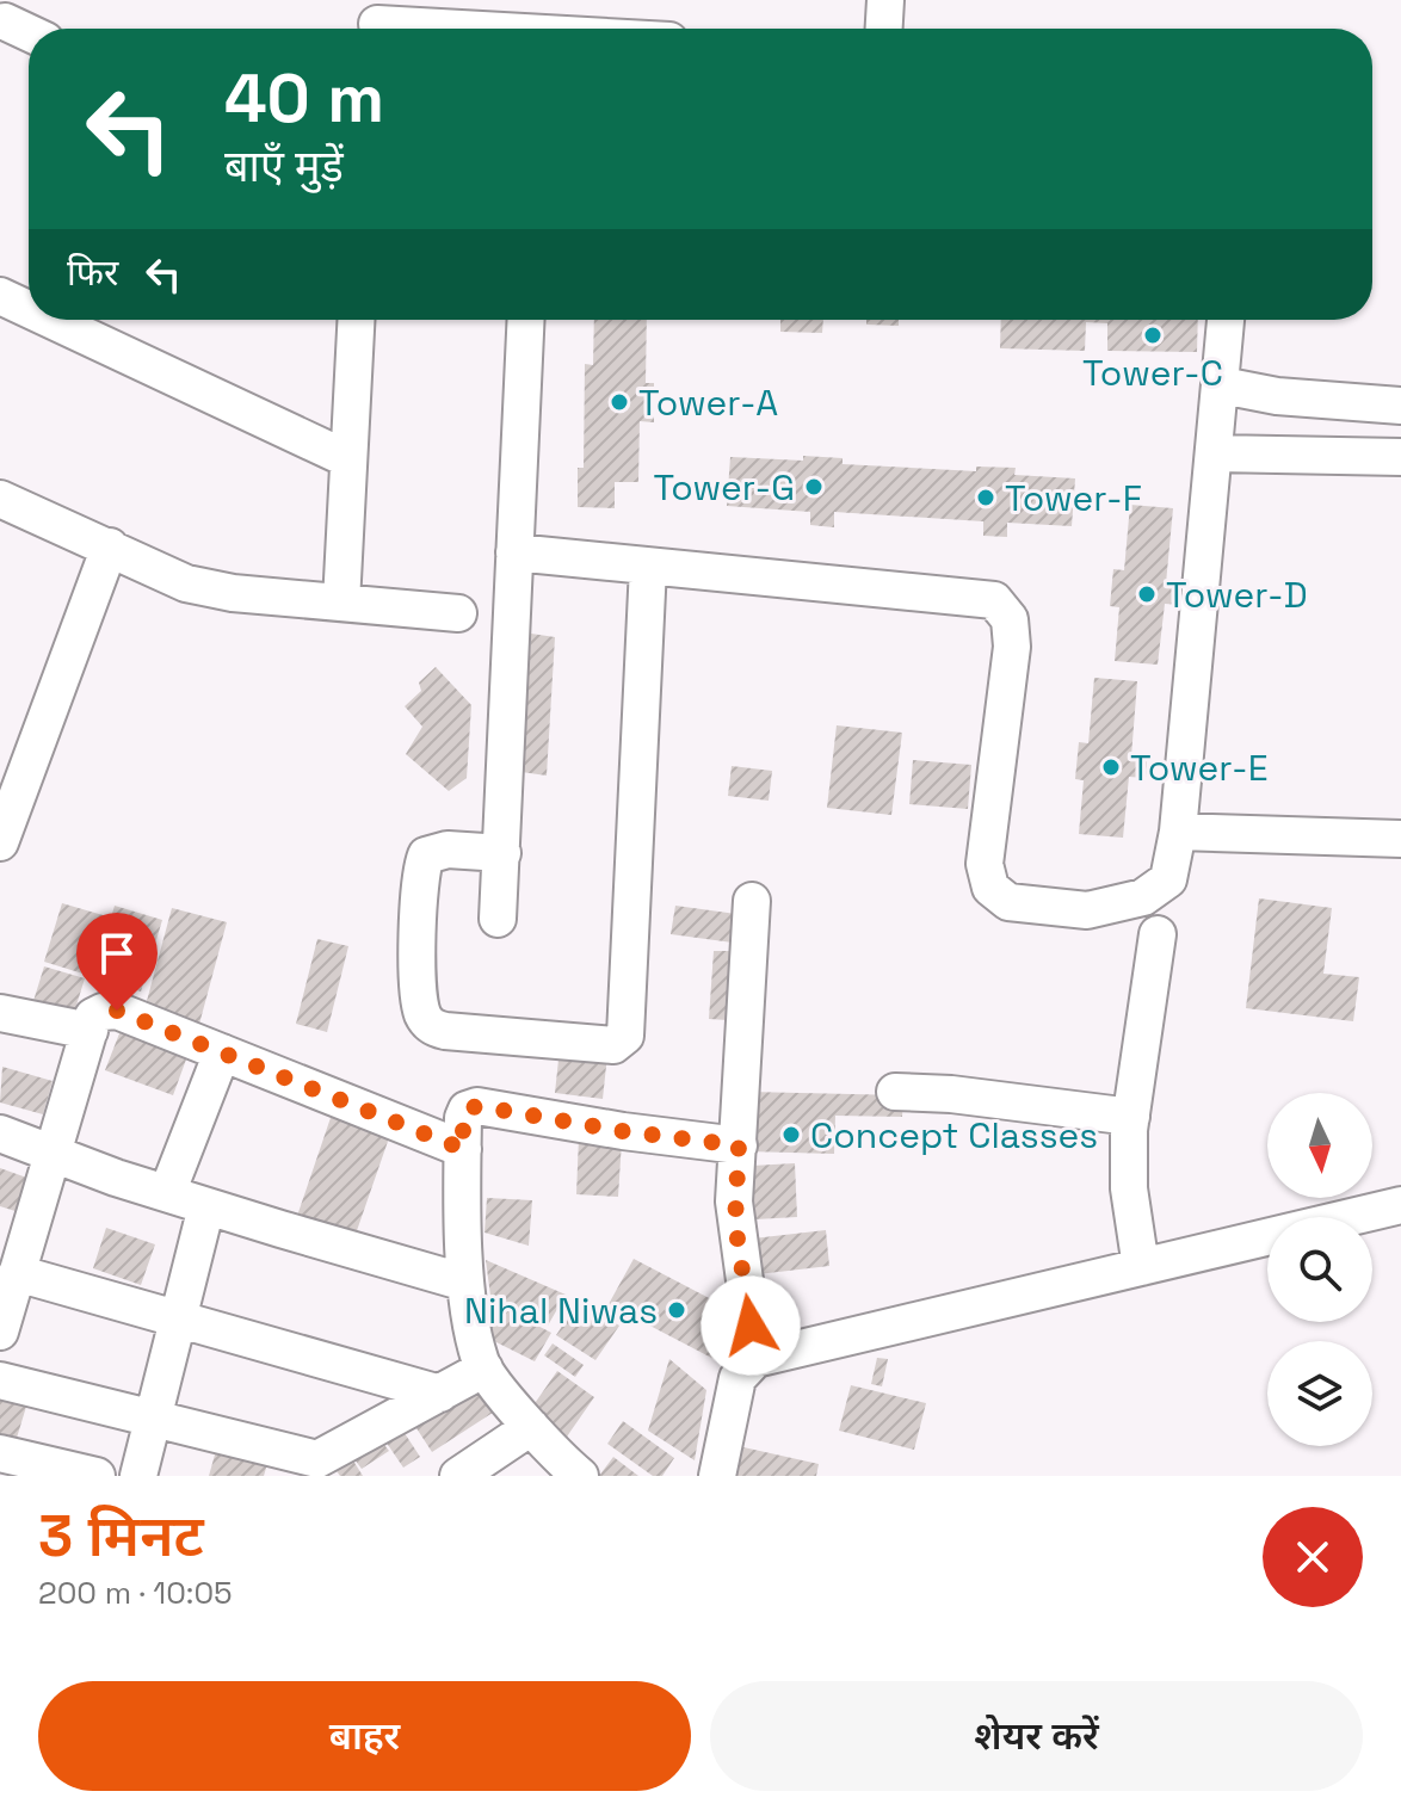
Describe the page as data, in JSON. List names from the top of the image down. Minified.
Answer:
{"places":["Tower-C","Tower-A","Tower-G","Tower-F","Tower-D","Tower-E","Concept Classes","Nihal Niwas"],"north":"bottom","page":{"turn":["40 m","बाएँ मुड़ें"],"then":"फिर","heading":["3 मिनट","200 m · 10:05"],"buttons":["बाहर","शेयर करें"]}}
